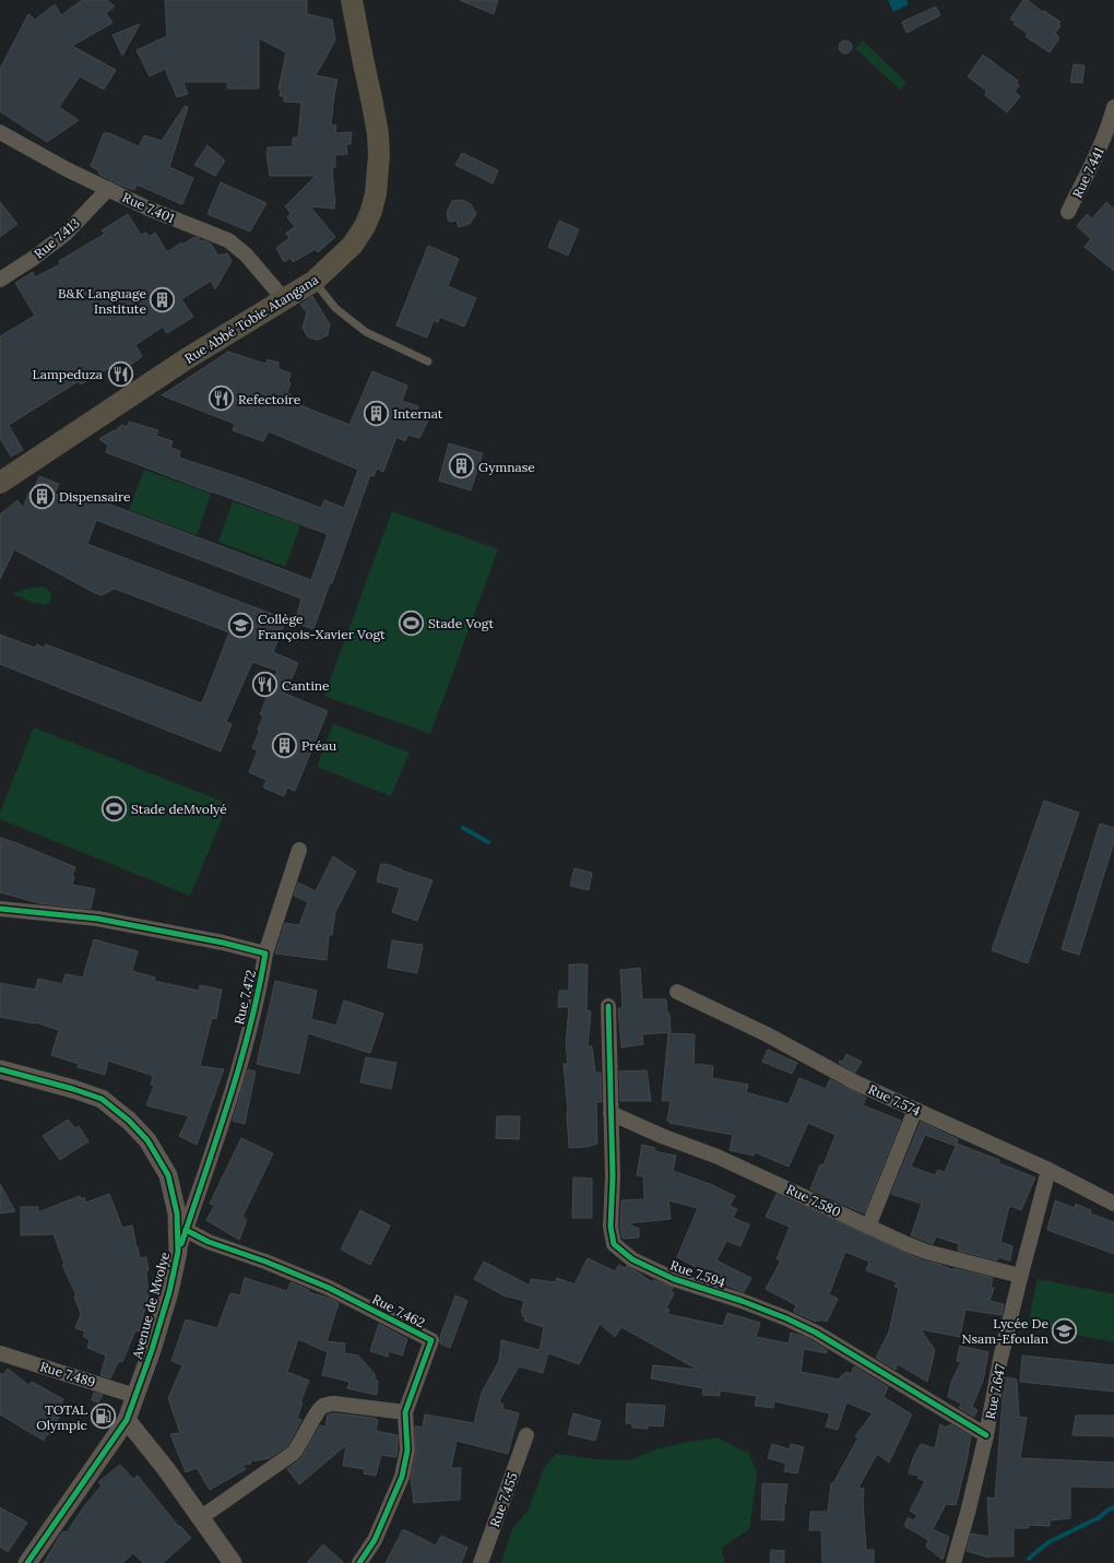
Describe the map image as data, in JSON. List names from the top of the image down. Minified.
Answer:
{"streets":{"main road":["Rue Abbé Tobie Atangana"],"street":["Rue 7.441","Rue 7.401","Rue 7.413","Rue 7.472","Rue 7.574","Rue 7.580","Rue 7.594","Avenue de Mvolye","Rue 7.462","Rue 7.489","Rue 7.647","Rue 7.455"]},"crossings":[["Rue 7.401","Rue 7.413"],["Rue 7.401","Rue Abbé Tobie Atangana"],["Rue 7.472","Avenue de Mvolye"],["Rue 7.472","Rue 7.462"],["Rue 7.574","Rue 7.647"],["Rue 7.580","Rue 7.594"],["Rue 7.580","Rue 7.647"],["Rue 7.594","Rue 7.647"],["Avenue de Mvolye","Rue 7.489"]],"places":{"building":["B&K Language Institute","Internat","Gymnase","Dispensaire","Préau"],"restaurant":["Lampeduza","Refectoire","Cantine"],"sports":["Stade Vogt","Stade deMvolyé"],"school or university":["Collège François-Xavier Vogt","Lycée De Nsam-Efoulan"],"fuel station":["TOTAL Olympic"]}}
